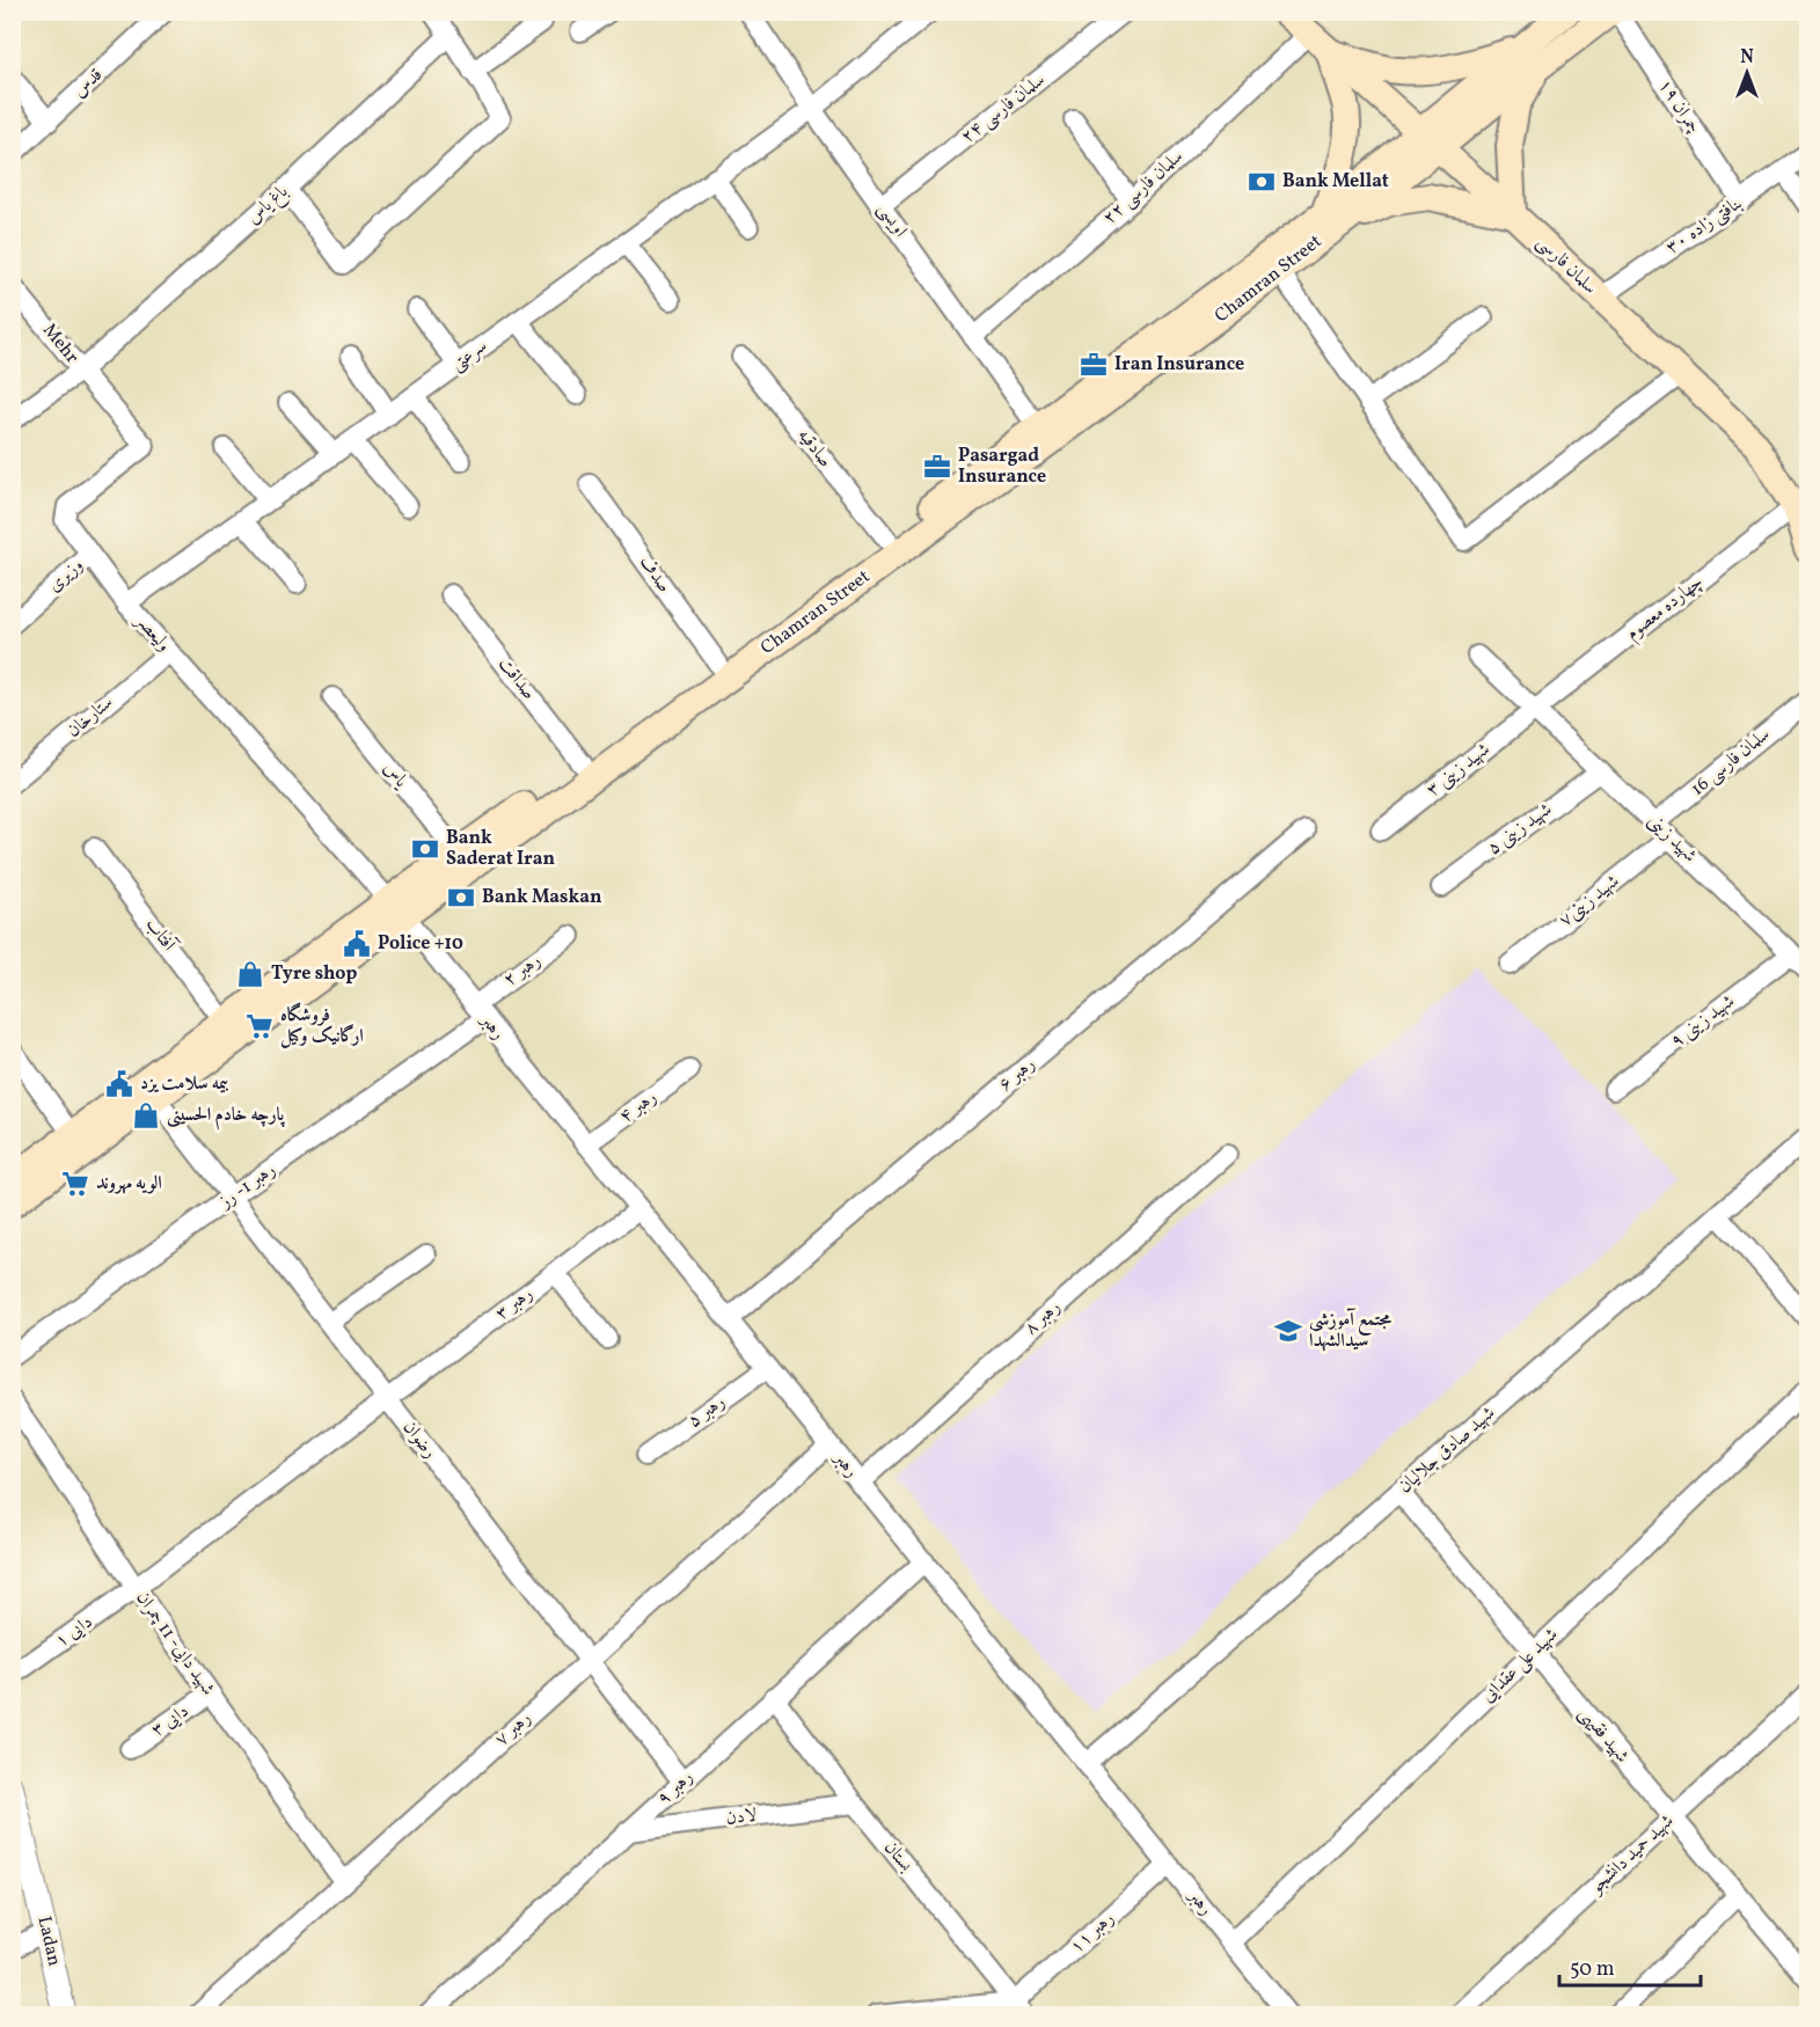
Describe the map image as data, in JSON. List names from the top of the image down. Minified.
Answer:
{"streets":{"main road":["سلمان فارسی","Chamran Street"],"street":["قدس","چمران ۱۹","سلمان فارسی ۲۴","سلمان فارسی ۲۲","باغ یاس","اویسی","بنافتی زاده ۳۰","Mehr","سرعتی","صادقیه","صدف","وزیری","چهارده معصوم","ولیعصر","صداقت","ستارخان","سلمان فارسی 16","شهید زینی ۳","یاس","شهید زینی ۵","شهید زینی","شهید زینی۷","آفتاب","رهبر ۲","شهید زینی ۹","رهبر","رهبر ۶","رهبر ۴","رهبر 1- رز","رهبر ۳","رهبر ۸","رهبر ۵","رضوان","شهید صادق جلالیان","دایی ۱","شهید دایی- 11 چمران","شهید علی عقدایی","دایی ۳","رهبر ۷","شهید فقیهی","رهبر ۹","لادن","شهید حمید دانشجو","بستان","رهبر ۱۱","Ladan"]},"crossings":[["چمران ۱۹","بنافتی زاده ۳۰"],["سلمان فارسی ۲۴","اویسی"],["سلمان فارسی ۲۲","اویسی"],["سلمان فارسی ۲۲","سلمان فارسی"],["باغ یاس","Mehr"],["باغ یاس","ولیعصر"],["اویسی","Chamran Street"],["اویسی","سرعتی"],["بنافتی زاده ۳۰","سلمان فارسی"],["سلمان فارسی","Chamran Street"],["سلمان فارسی","چهارده معصوم"],["Chamran Street","صادقیه"],["Chamran Street","صدف"],["Chamran Street","ولیعصر"],["Chamran Street","صداقت"],["Chamran Street","یاس"],["Chamran Street","آفتاب"],["Chamran Street","رهبر"],["Chamran Street","رضوان"],["Mehr","ولیعصر"],["سرعتی","ولیعصر"],["وزیری","ولیعصر"],["چهارده معصوم","شهید زینی ۳"],["چهارده معصوم","شهید زینی"],["ولیعصر","ستارخان"],["ولیعصر","رهبر"],["سلمان فارسی 16","شهید زینی"],["شهید زینی ۳","شهید زینی"],["شهید زینی ۵","شهید زینی"],["شهید زینی","شهید زینی۷"],["شهید زینی","شهید زینی ۹"],["رهبر ۲","رهبر"],["رهبر ۲","رهبر 1- رز"],["رهبر","رهبر ۶"],["رهبر","رهبر ۴"],["رهبر","رهبر 1- رز"],["رهبر","رهبر ۳"],["رهبر","رهبر ۸"],["رهبر","رهبر ۵"],["رهبر","شهید صادق جلالیان"],["رهبر","شهید علی عقدایی"],["رهبر","رهبر ۷"],["رهبر","رهبر ۹"],["رهبر","رهبر ۱۱"],["رهبر 1- رز","رضوان"],["رهبر ۳","رضوان"],["رهبر ۳","دایی ۱"],["رهبر ۳","شهید دایی- 11 چمران"],["رضوان","رهبر ۷"],["رضوان","رهبر ۹"],["شهید صادق جلالیان","شهید فقیهی"],["دایی ۱","شهید دایی- 11 چمران"],["شهید دایی- 11 چمران","دایی ۳"],["شهید دایی- 11 چمران","رهبر ۷"],["شهید علی عقدایی","شهید فقیهی"],["شهید فقیهی","شهید حمید دانشجو"],["رهبر ۹","لادن"],["رهبر ۹","بستان"],["لادن","بستان"],["بستان","رهبر ۱۱"]],"places":{"bank":["Bank Mellat","Bank Saderat Iran","Bank Maskan"],"office":["Iran Insurance","Pasargad Insurance"],"public building":["Police +10","بيمه سلامت يزد"],"shop":["Tyre shop","پارچه خادم الحسینی"],"supermarket":["فروشگاه ارگانیک وکیل","الویه مهروند"],"school or university":["مجتمع آموزشی سیدالشهدا"]},"scale_bar":"50 m","north":"top"}
